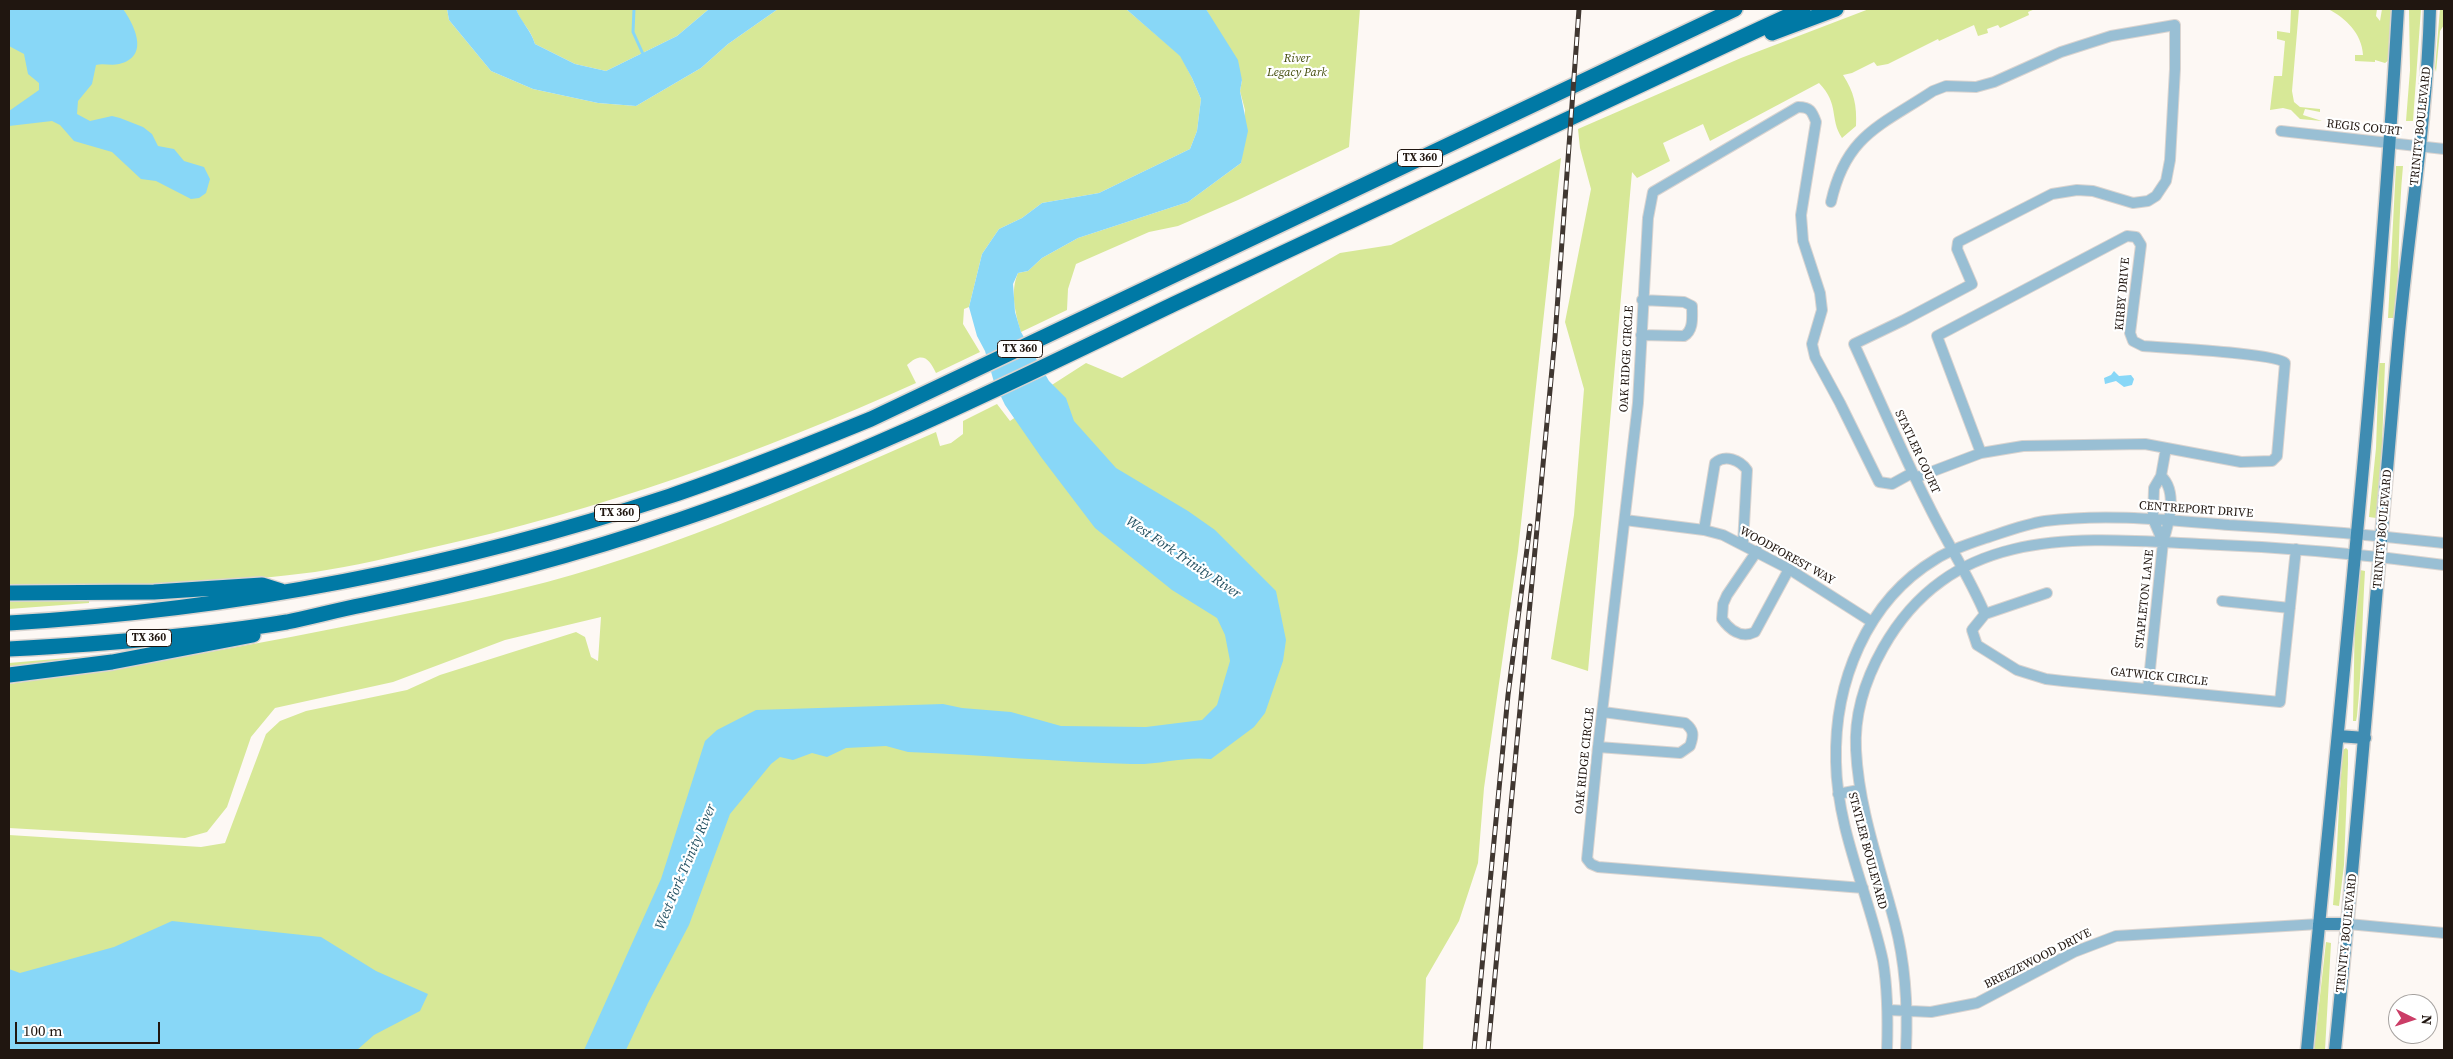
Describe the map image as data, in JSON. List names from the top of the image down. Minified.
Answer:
{"streets":{"highway":["TX 360"],"main road":["TRINITY BOULEVARD"],"street":["REGIS COURT","KIRBY DRIVE","OAK RIDGE CIRCLE","STATLER COURT","CENTREPORT DRIVE","WOODFOREST WAY","STAPLETON LANE","GATWICK CIRCLE","STATLER BOULEVARD","BREEZEWOOD DRIVE"]},"crossings":[["TRINITY BOULEVARD","REGIS COURT"],["TRINITY BOULEVARD","CENTREPORT DRIVE"],["TRINITY BOULEVARD","BREEZEWOOD DRIVE"],["KIRBY DRIVE","OAK RIDGE CIRCLE"],["KIRBY DRIVE","STATLER COURT"],["OAK RIDGE CIRCLE","STATLER COURT"],["OAK RIDGE CIRCLE","WOODFOREST WAY"],["OAK RIDGE CIRCLE","STATLER BOULEVARD"],["STATLER COURT","CENTREPORT DRIVE"],["STATLER COURT","STATLER BOULEVARD"],["CENTREPORT DRIVE","STATLER BOULEVARD"],["WOODFOREST WAY","STATLER BOULEVARD"],["STAPLETON LANE","GATWICK CIRCLE"],["STATLER BOULEVARD","BREEZEWOOD DRIVE"]],"water":["West Fork Trinity River"],"parks":["River Legacy Park"],"scale_bar":"100 m","north":"right"}
